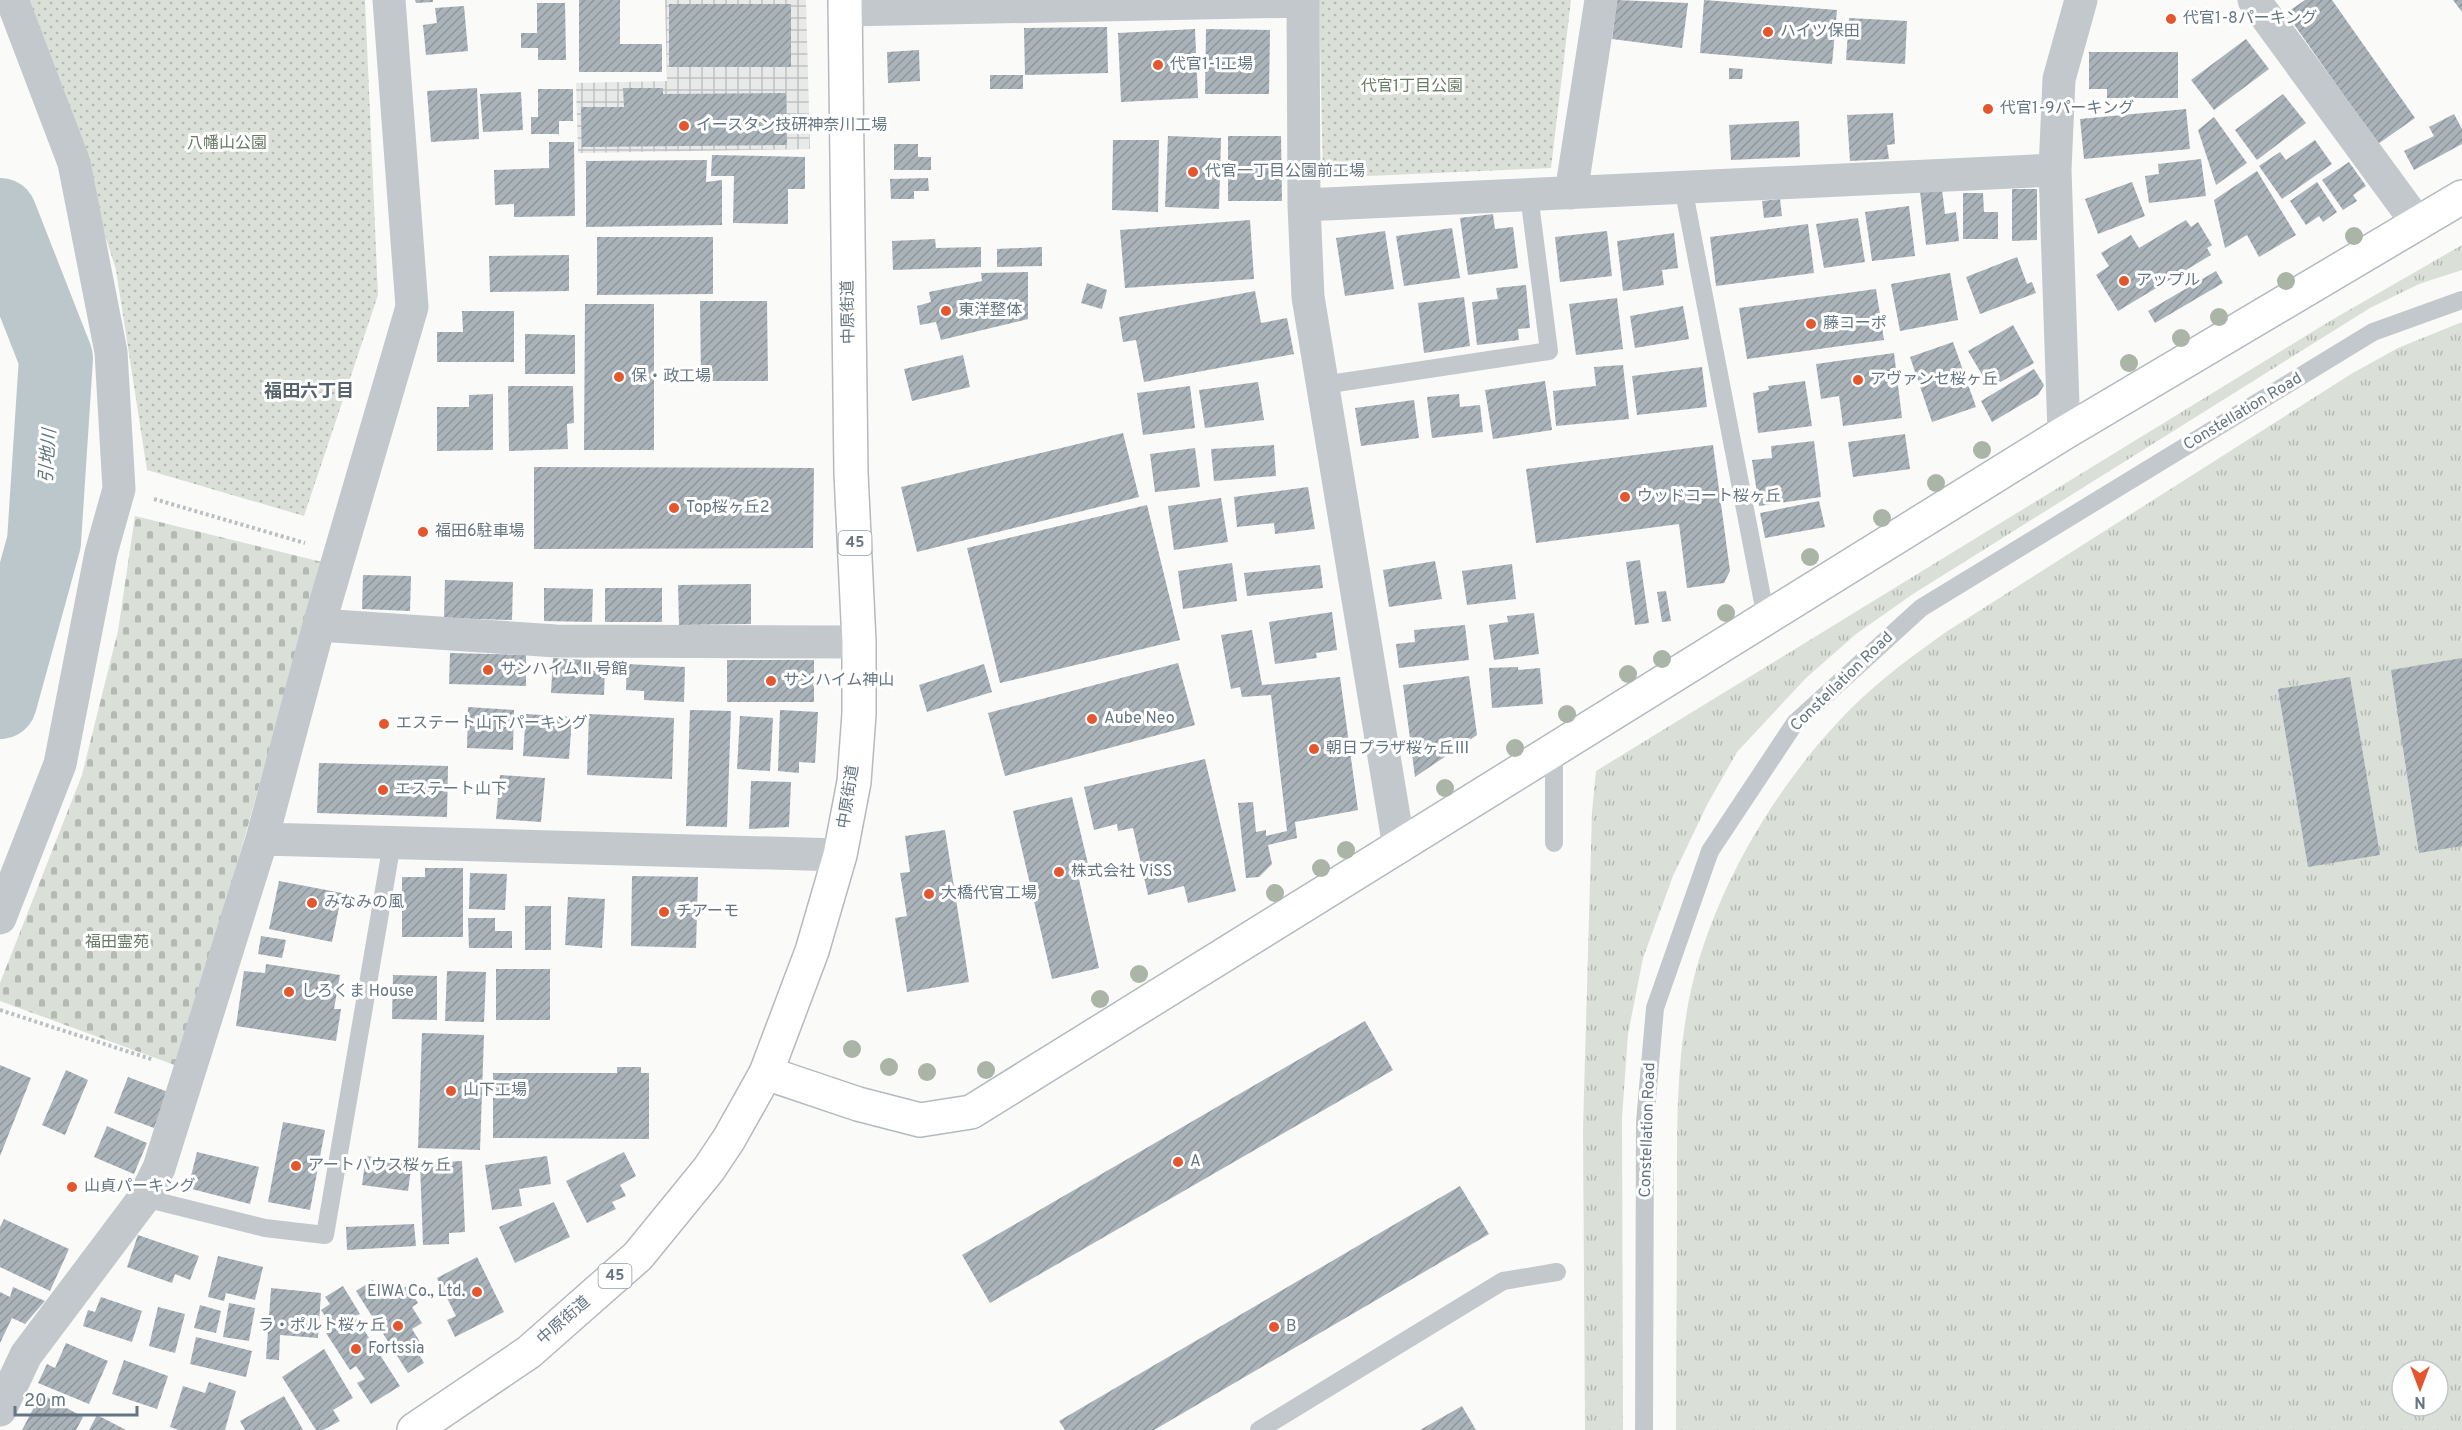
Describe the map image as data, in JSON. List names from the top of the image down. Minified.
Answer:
{"streets":{"street":["中原街道","45"],"lane":["Constellation Road"]},"districts":["福田六丁目"],"water":["引地川"],"parks":["代官1丁目公園","八幡山公園","福田霊苑"],"places":["代官1-8パーキング","ハイツ保田","代官1-1工場","代官1-9パーキング","イースタン技研神奈川工場","代官一丁目公園前工場","アップル","東洋整体","藤コーポ","保・政工場","アヴァンセ桜ヶ丘","ウッドコート桜ヶ丘","Top桜ヶ丘2","福田6駐車場","サンハイムⅡ号館","サンハイム神山","Aube Neo","エステート山下パーキング","朝日プラザ桜ヶ丘Ⅲ","エステート山下","株式会社 ViSS","大橋代官工場","みなみの風","チアーモ","しろくま House","山下工場","A","アートハウス桜ヶ丘","山貞パーキング","EIWA Co., Ltd.","ラ・ポルト桜ヶ丘","B","Fortssia"],"scale_bar":"20 m","north":"bottom"}
